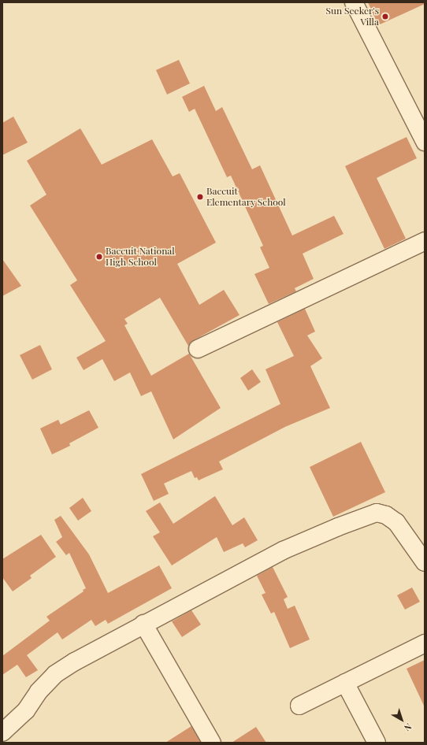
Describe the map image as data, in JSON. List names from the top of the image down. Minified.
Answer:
{"places":["Sun Seeker's Villa","Baccuit Elementary School","Baccuit National High School"],"north":"bottom right"}
